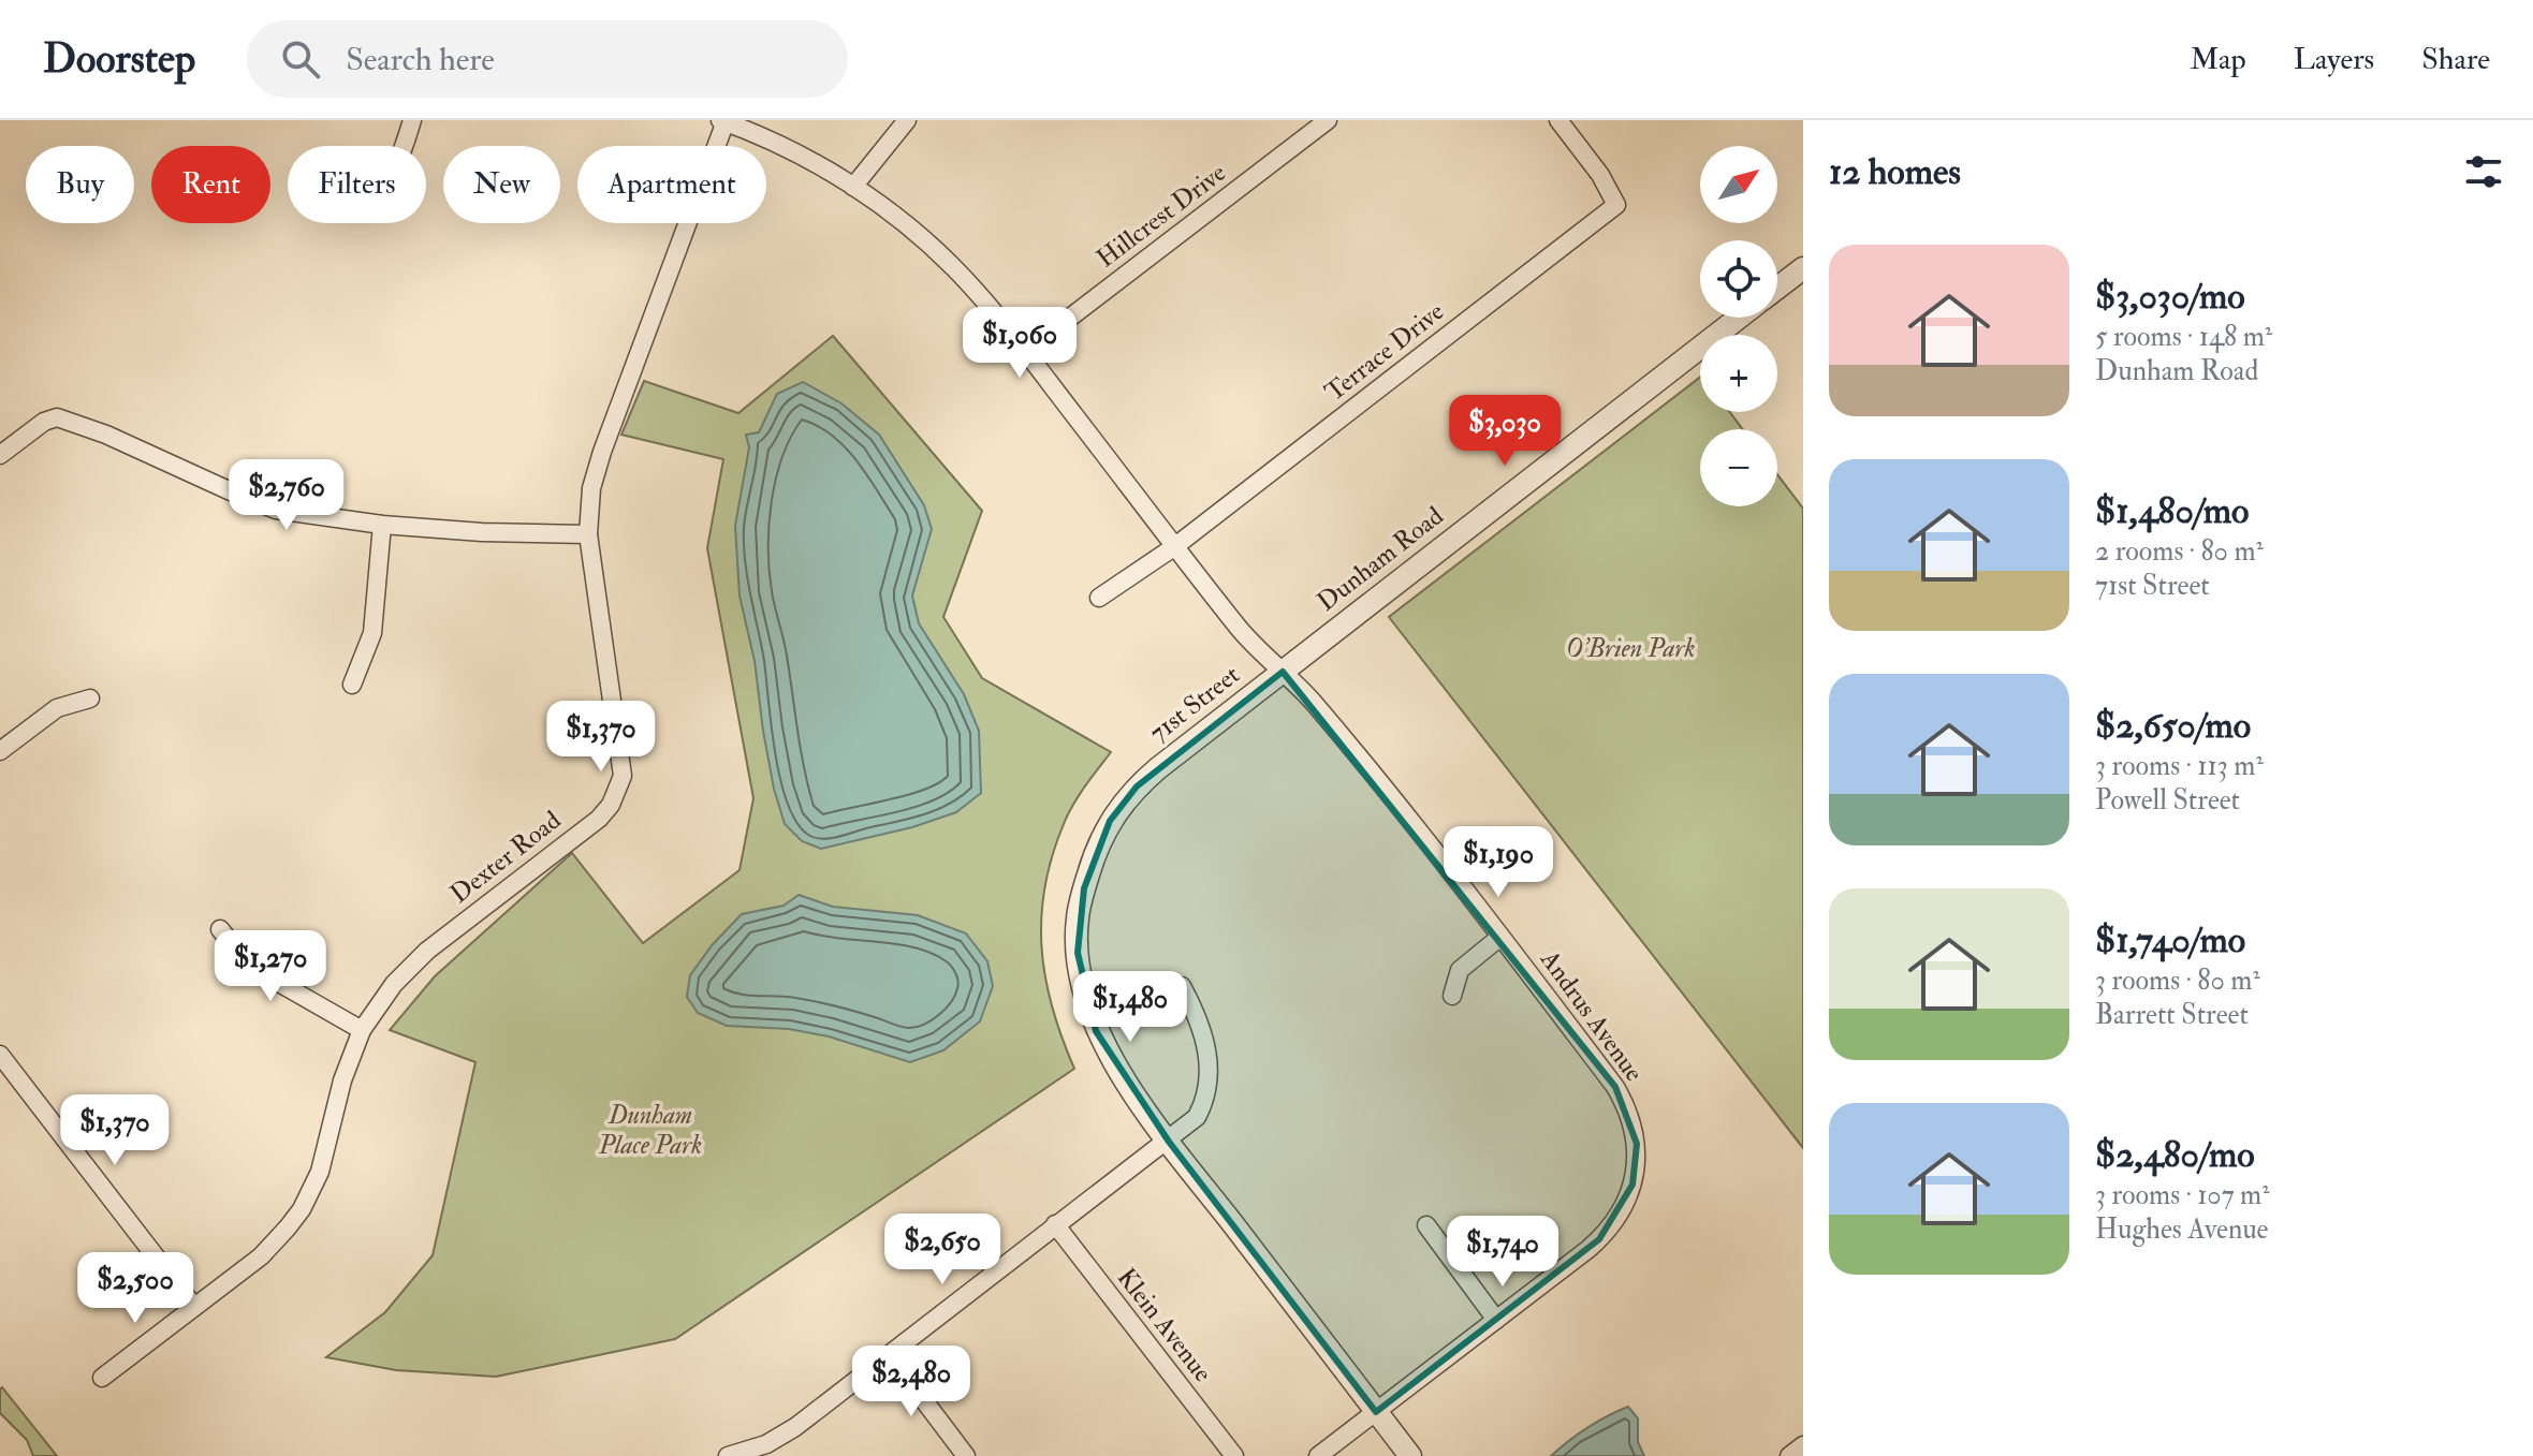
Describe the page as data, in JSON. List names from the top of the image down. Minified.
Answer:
{"streets":{"street":["Hillcrest Drive","Terrace Drive","Dunham Road","71st Street","Dexter Road","Andrus Avenue","Klein Avenue"]},"crossings":[["Hillcrest Drive","71st Street"],["Terrace Drive","71st Street"],["Dunham Road","71st Street"],["Dunham Road","Andrus Avenue"],["71st Street","Dexter Road"],["71st Street","Andrus Avenue"]],"parks":["O'Brien Park","Dunham Place Park"],"north":"top right","page":{"header":"Doorstep","search":"Search here","nav":["Map","Layers","Share"],"heading":"12 homes","map_buttons":["+","−"],"chip":["Buy","Rent","Filters","New","Apartment"],"list":[{"name":"$3,030/mo","note":"5 rooms · 148 m² · Dunham Road"},{"name":"$1,480/mo","note":"2 rooms · 80 m² · 71st Street"},{"name":"$2,650/mo","note":"3 rooms · 113 m² · Powell Street"},{"name":"$1,740/mo","note":"3 rooms · 80 m² · Barrett Street"},{"name":"$2,480/mo","note":"3 rooms · 107 m² · Hughes Avenue"}],"price":["$1,060","$3,030","$2,760","$1,370","$1,190","$1,270","$1,480","$1,370","$2,650","$1,740","$2,500","$2,480"]}}
